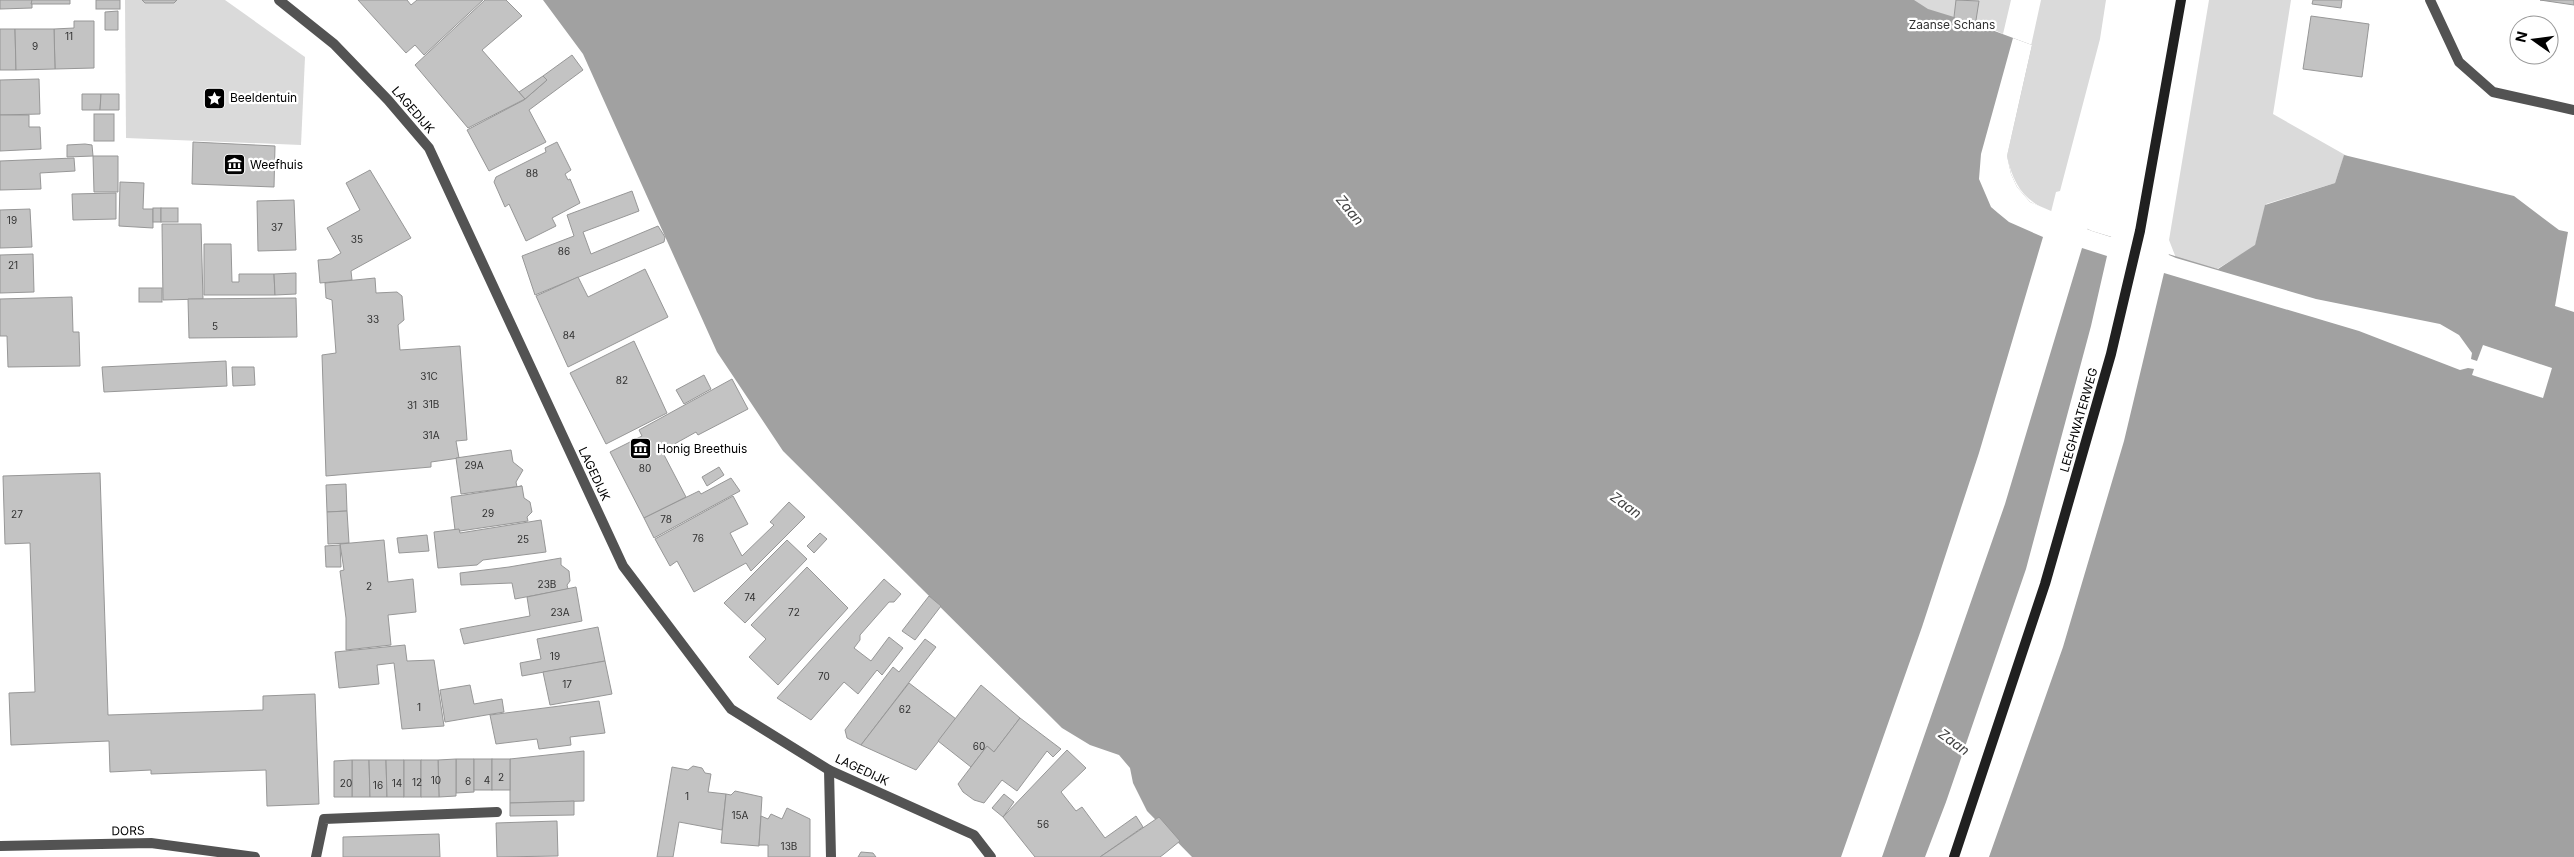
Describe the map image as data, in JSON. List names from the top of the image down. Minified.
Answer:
{"streets":{"main road":["LEEGHWATERWEG"],"street":["LAGEDIJK","DORS"]},"water":["Zaan"],"parks":["Zaanse Schans"],"places":{"place":["Beeldentuin"],"museum":["Weefhuis","Honig Breethuis"]},"house_numbers":["11","9","88","19","37","35","86","21","33","5","84","31C","82","31B","31","31A","29A","80","29","27","78","76","25","23B","2","74","23A","72","19","70","17","1","62","60","2","10","4","6","12","20","14","16","1","15A","56","13B"],"north":"left"}
